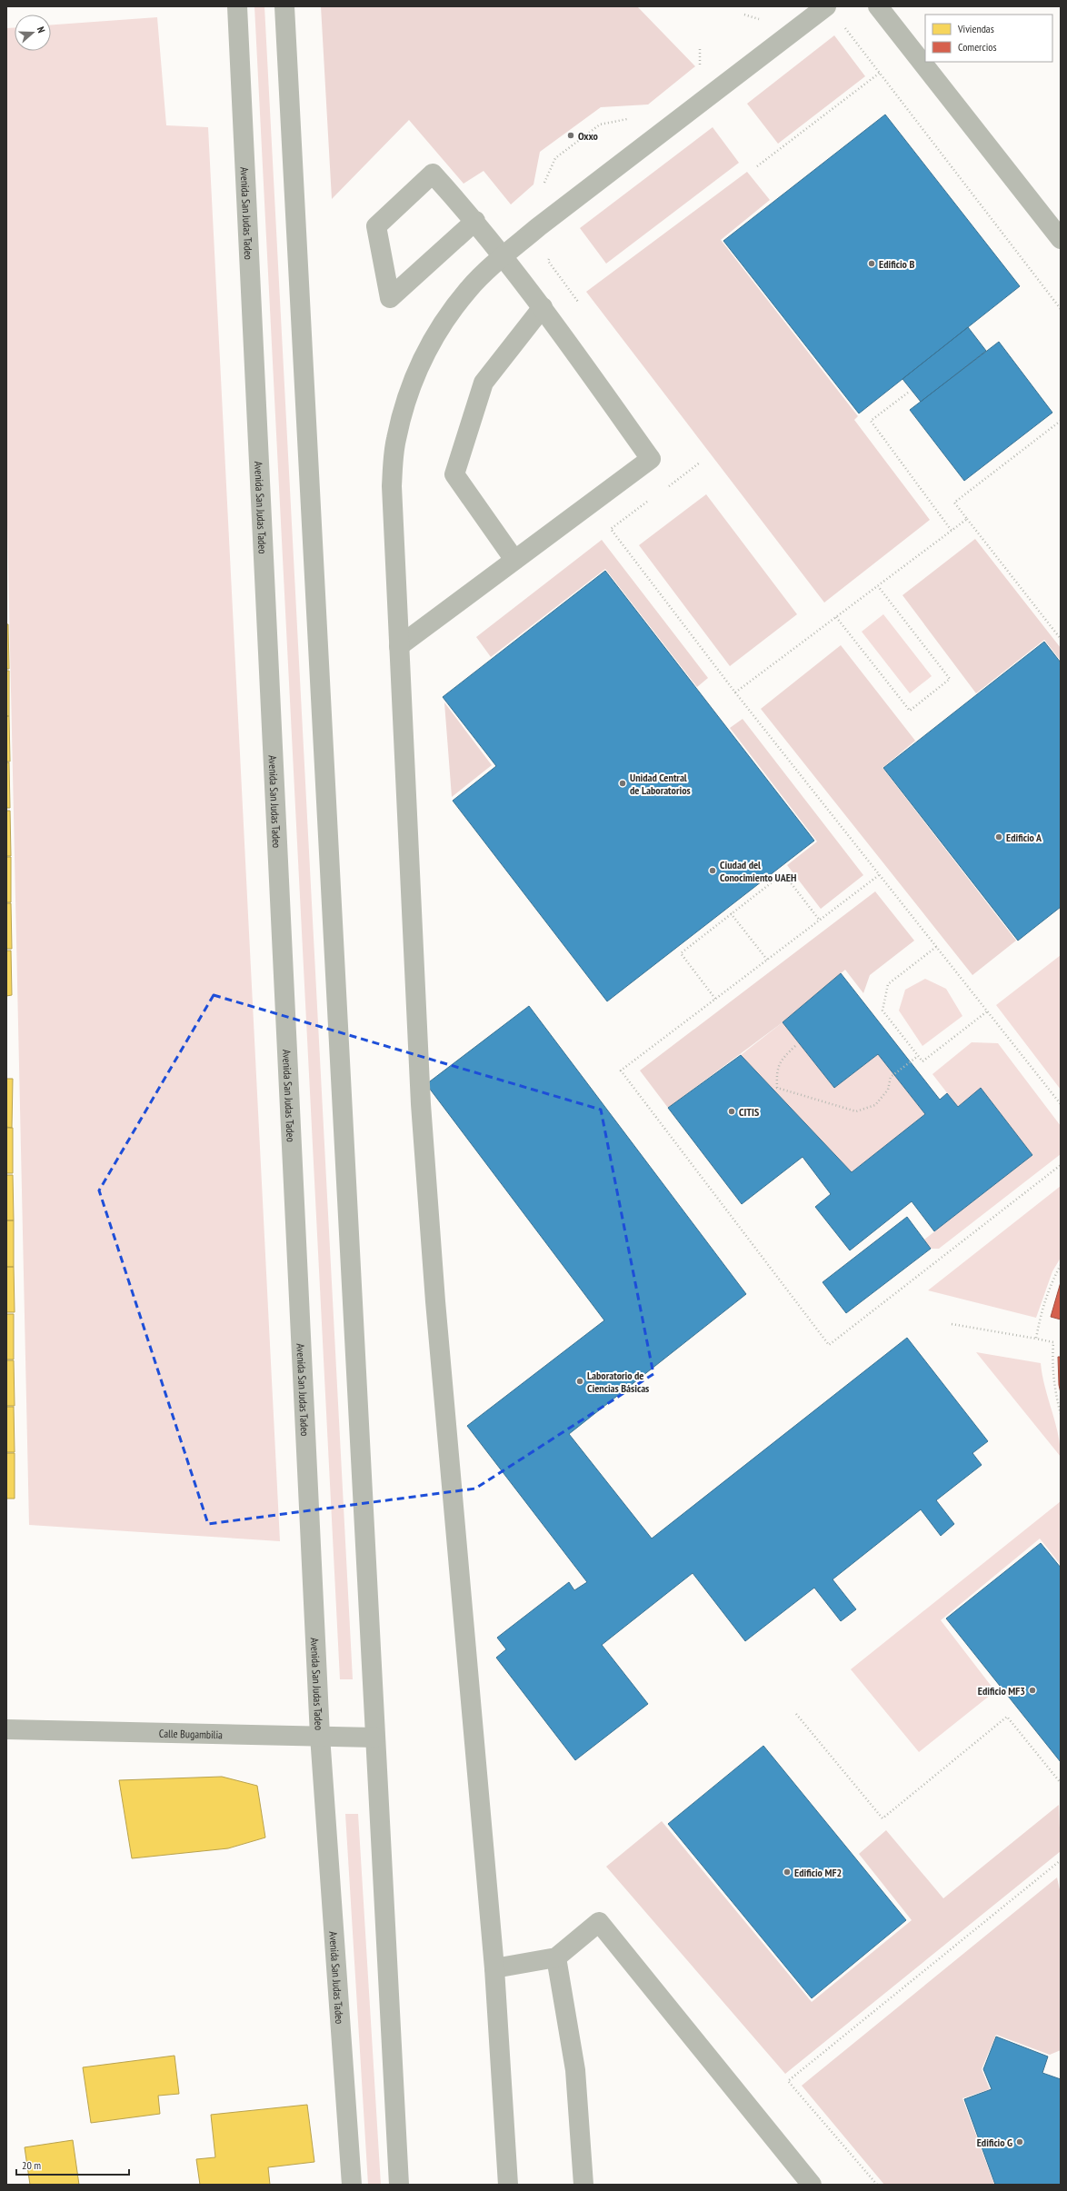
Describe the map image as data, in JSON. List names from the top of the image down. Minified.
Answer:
{"streets":{"street":["Avenida San Judas Tadeo","Calle Bugambilia"]},"crossings":[["Avenida San Judas Tadeo","Calle Bugambilia"]],"places":["Oxxo","Edificio B","Unidad Central de Laboratorios","Edificio A","Ciudad del Conocimiento UAEH","CITIS","Laboratorio de Ciencias Básicas","Edificio MF3","Edificio MF2","Edificio G"],"legend":["Viviendas","Comercios"],"scale_bar":"20 m","north":"right"}
